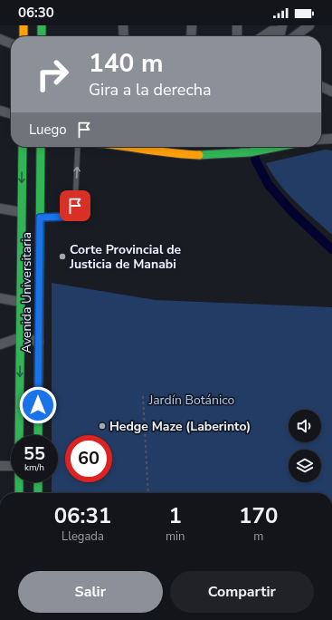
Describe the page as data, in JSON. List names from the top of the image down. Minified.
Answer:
{"streets":{"main road":["Avenida Universitaria"]},"parks":["Jardín Botánico"],"places":["Corte Provincial de Justicia de Manabi","Hedge Maze (Laberinto)"],"page":{"status":"06:30","turn":["140 m","Gira a la derecha"],"then":"Luego","speed":"55 km/h","limit":"60","eta":["06:31","Llegada","1","min","170","m"],"buttons":["Salir","Compartir"]}}
